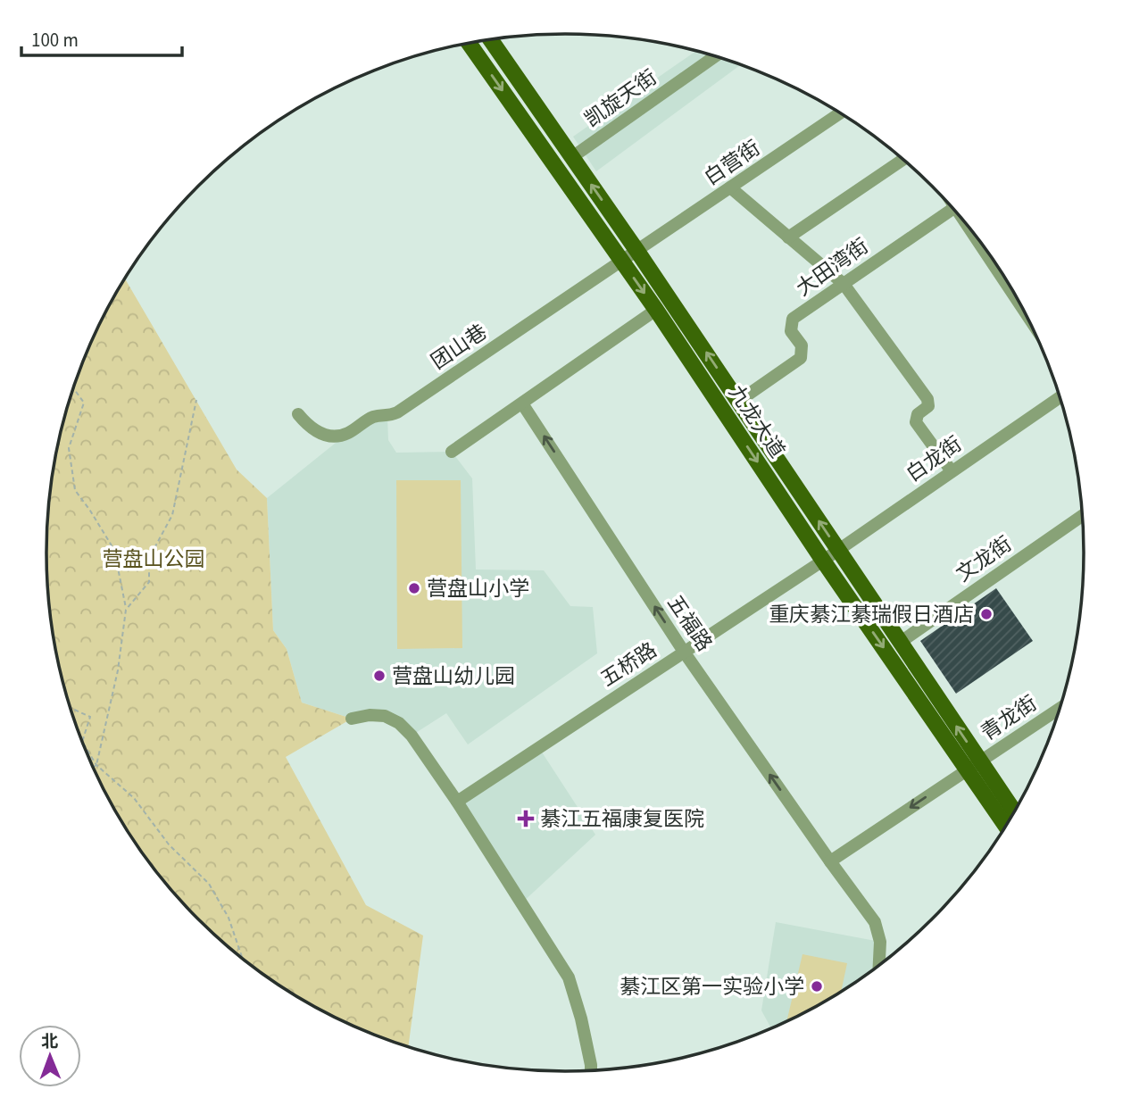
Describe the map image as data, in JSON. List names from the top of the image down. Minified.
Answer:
{"streets":{"main road":["九龙大道"],"street":["凯旋天街","白营街","大田湾街","团山巷","白龙街","文龙街","五福路","五桥路","青龙街"]},"crossings":[["凯旋天街","九龙大道"],["白营街","团山巷"],["白营街","九龙大道"],["大田湾街","九龙大道"],["团山巷","九龙大道"],["九龙大道","白龙街"],["九龙大道","文龙街"],["九龙大道","五桥路"],["九龙大道","青龙街"],["白龙街","五桥路"],["五福路","五桥路"]],"one_way":["五福路"],"parks":["营盘山公园"],"places":{"other":["营盘山小学","重庆綦江綦瑞假日酒店","营盘山幼儿园","綦江区第一实验小学"],"health":["綦江五福康复医院"]},"scale_bar":"100 m","north":"top"}
